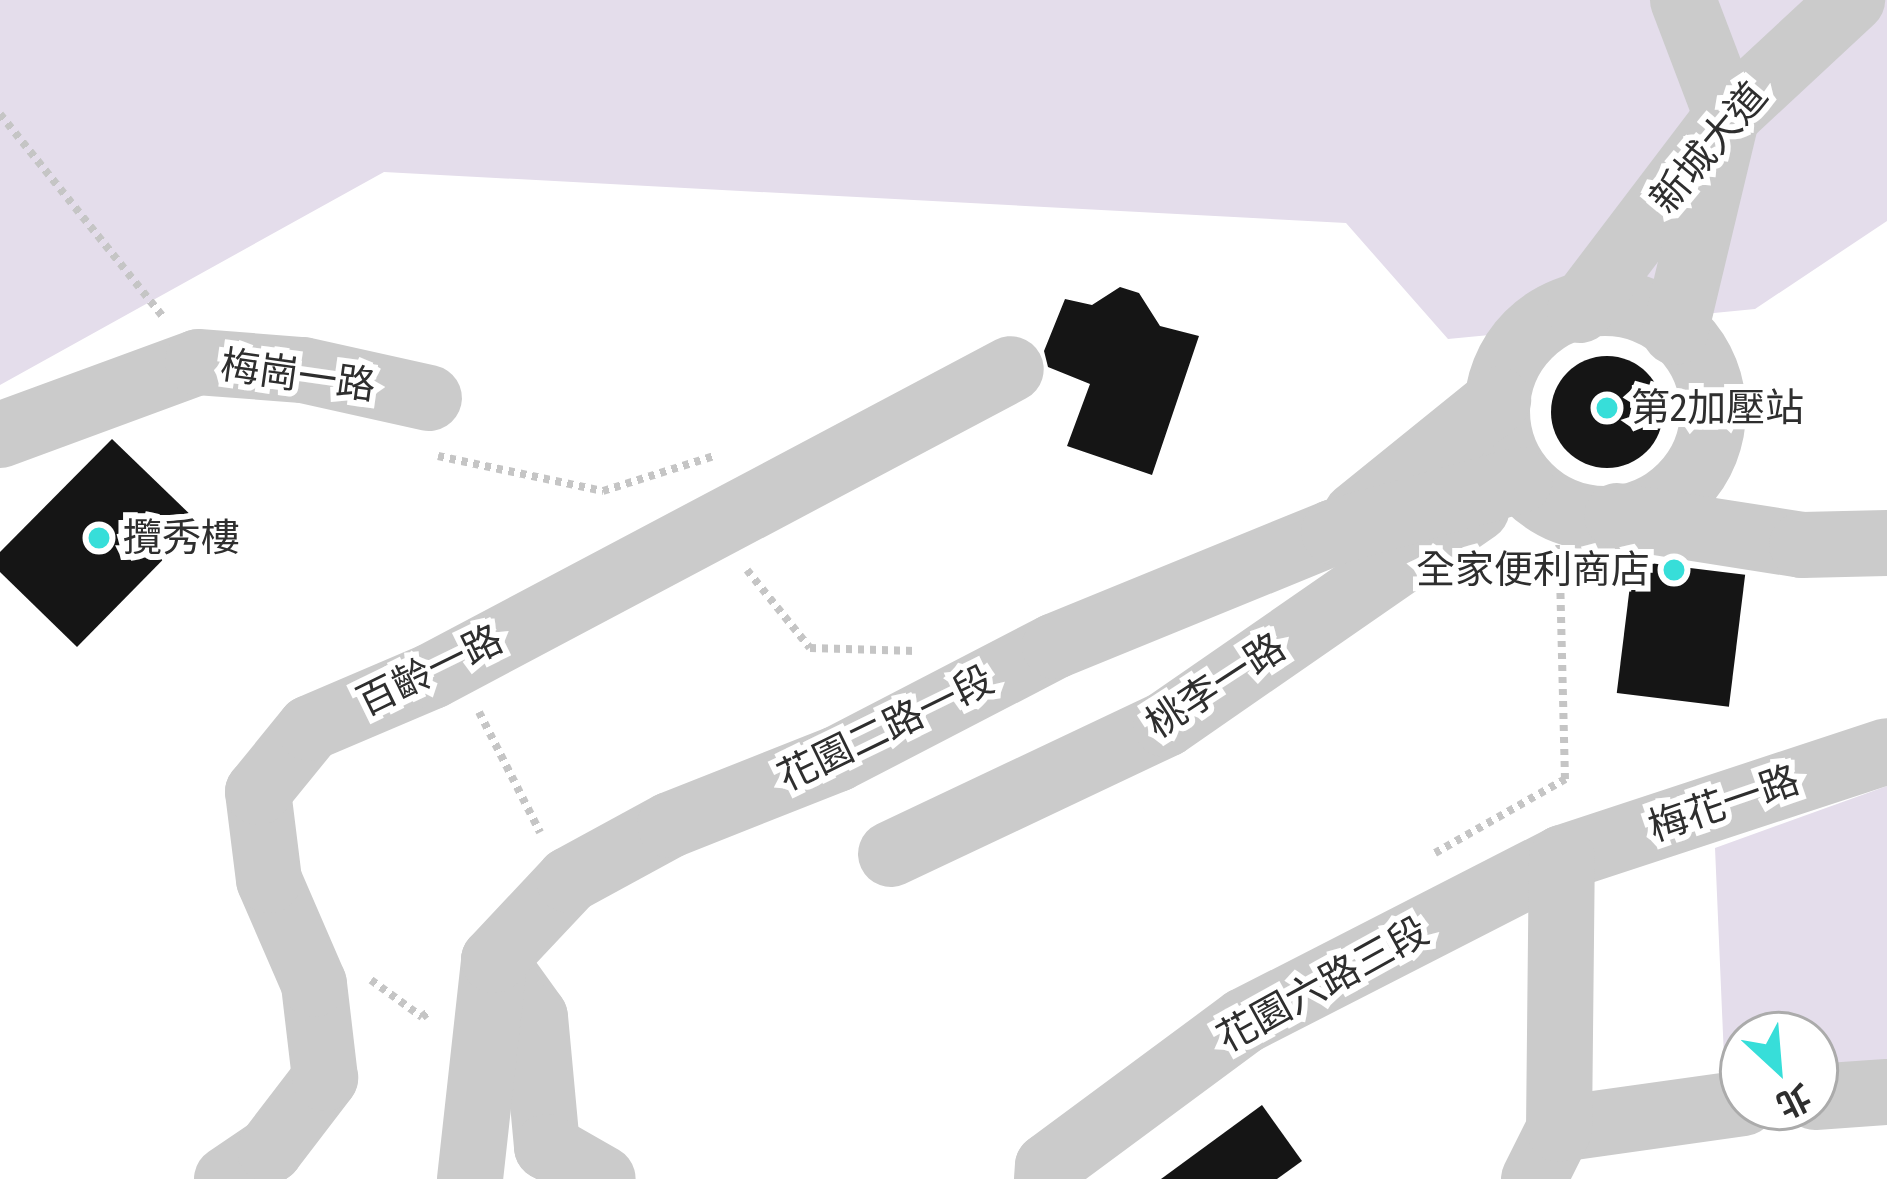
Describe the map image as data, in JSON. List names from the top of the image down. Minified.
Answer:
{"streets":{"street":["新城大道","梅崗一路","百齡一路","桃李一路","花園二路一段","梅花一路","花園六路三段"]},"crossings":[["新城大道","桃李一路"],["新城大道","花園二路一段"],["桃李一路","花園二路一段"],["梅花一路","花園六路三段"]],"places":["第2加壓站","攬秀樓","全家便利商店"],"north":"bottom right"}
